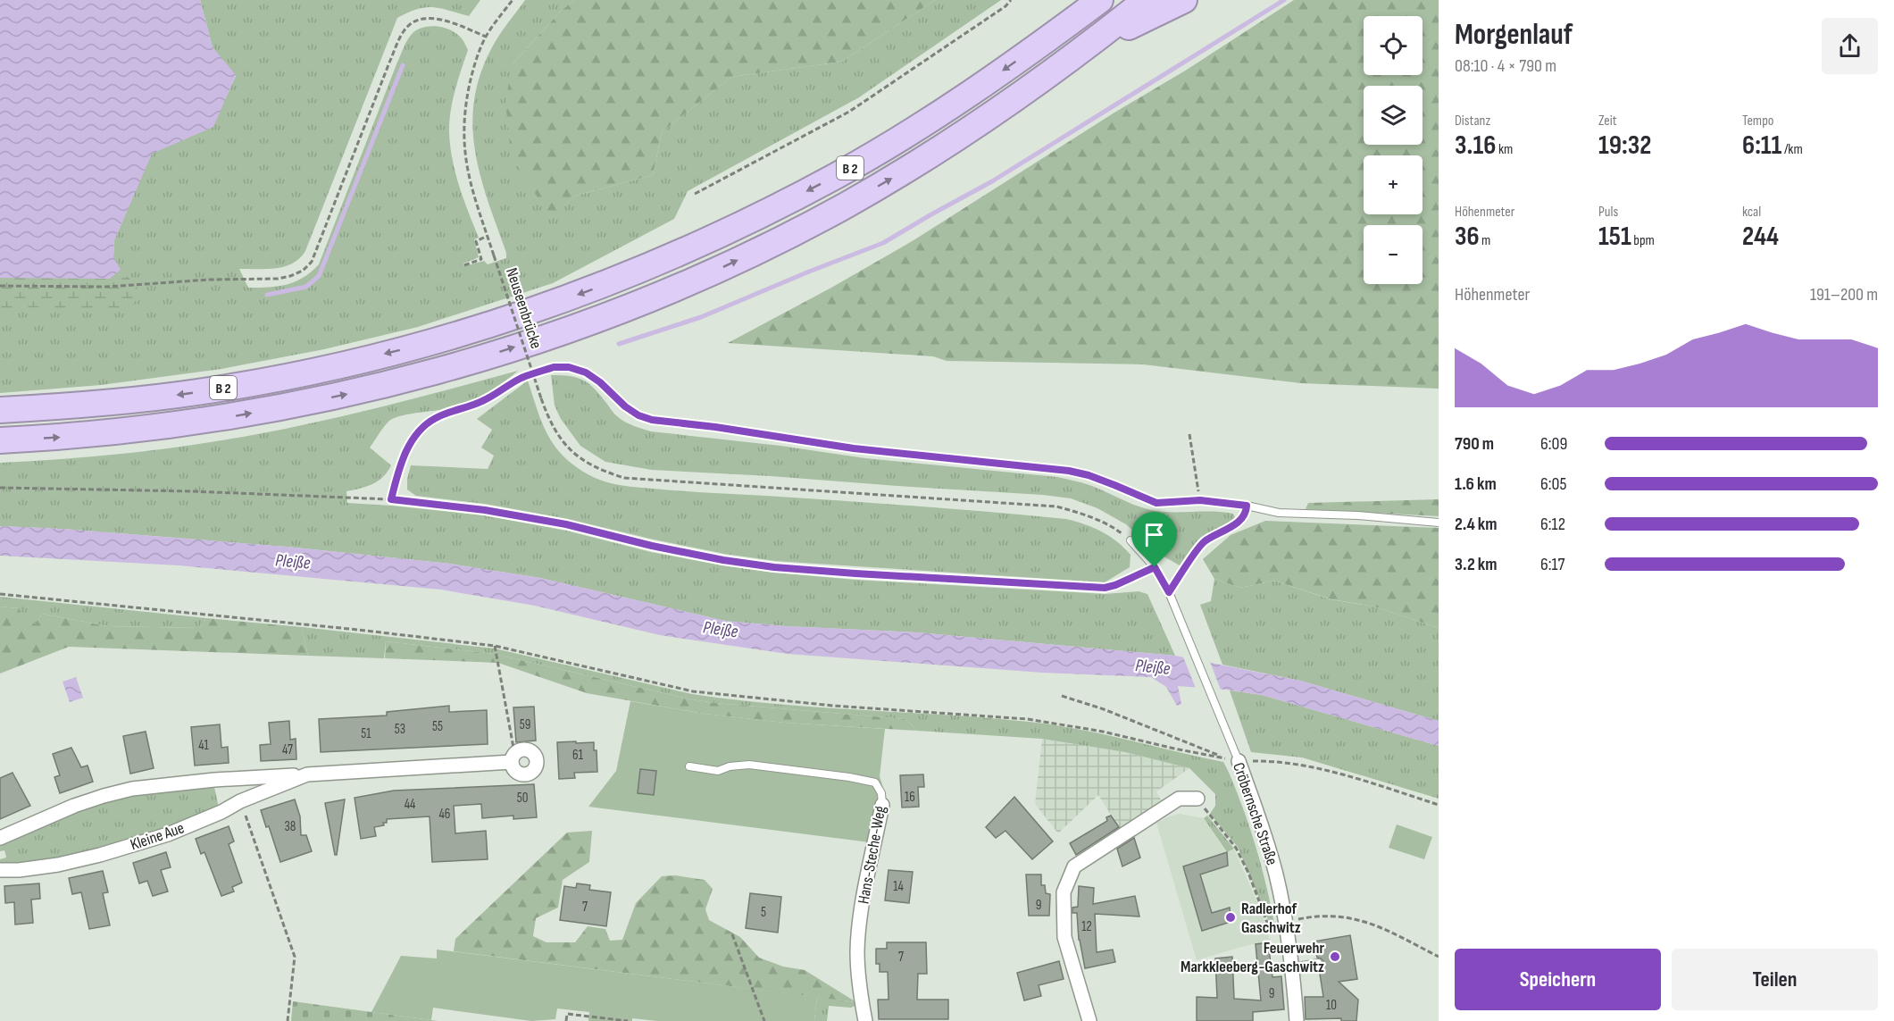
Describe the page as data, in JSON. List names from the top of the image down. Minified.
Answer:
{"streets":{"highway":["B 2"],"street":["Cröbernsche Straße","Kleine Aue","Hans-Steche-Weg"],"path":["Neuseenbrücke"]},"crossings":[["Neuseenbrücke","Cröbernsche Straße"]],"water":["Pleiße"],"places":["Radlerhof Gaschwitz","Feuerwehr Markkleeberg-Gaschwitz"],"house_numbers":["59","55","53","51","41","47","61","16","50","44","46","38","14","9","7","5","12","7","9","10"],"page":{"heading":["Morgenlauf","08:10 · 4 × 790 m"],"map_buttons":["+","−"],"stats":[["Distanz","3.16 km"],["Zeit","19:32"],["Tempo","6:11 /km"],["Höhenmeter","36 m"],["Puls","151 bpm"],["kcal","244"]],"chart":["Höhenmeter","191–200 m"],"list":[{"name":"790 m","note":"6:09"},{"name":"1.6 km","note":"6:05"},{"name":"2.4 km","note":"6:12"},{"name":"3.2 km","note":"6:17"}],"buttons":["Speichern","Teilen"]}}
